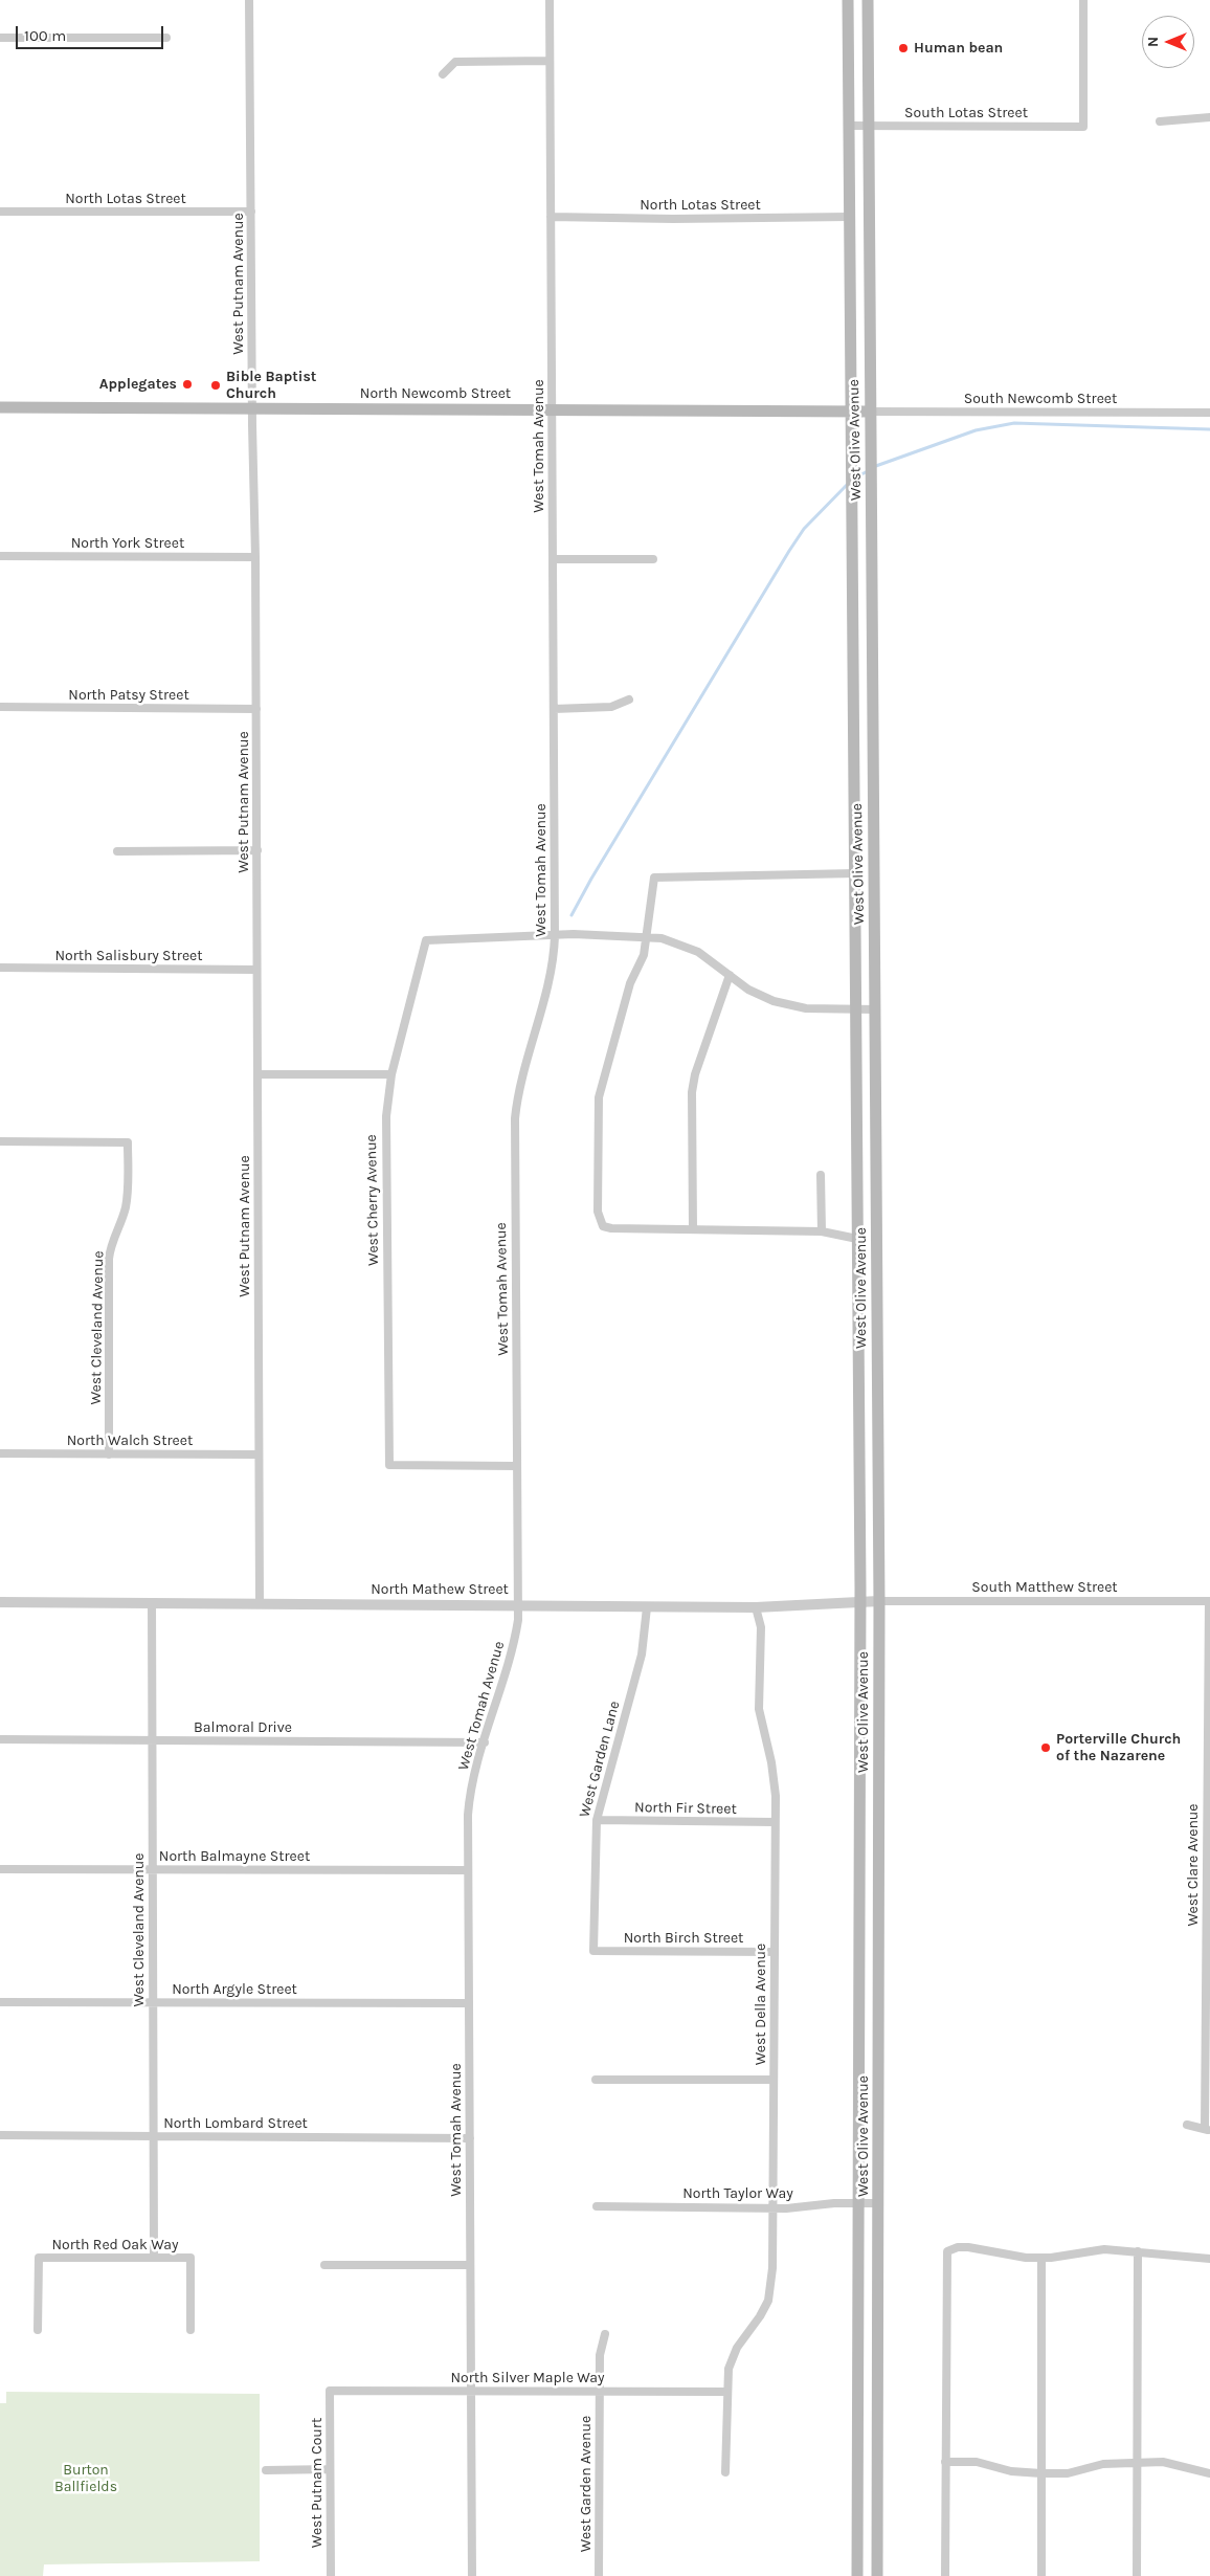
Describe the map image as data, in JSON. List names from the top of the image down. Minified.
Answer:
{"streets":{"main road":["North Newcomb Street","West Olive Avenue"],"street":["South Lotas Street","North Lotas Street","West Putnam Avenue","South Newcomb Street","West Tomah Avenue","North York Street","North Patsy Street","North Salisbury Street","West Cherry Avenue","West Cleveland Avenue","North Walch Street","South Matthew Street","North Mathew Street","Balmoral Drive","West Garden Lane","North Fir Street","North Balmayne Street","West Clare Avenue","North Birch Street","North Argyle Street","West Della Avenue","North Lombard Street","North Taylor Way","North Red Oak Way","North Silver Maple Way","West Putnam Court","West Garden Avenue"]},"crossings":[["South Lotas Street","West Olive Avenue"],["North Lotas Street","West Putnam Avenue"],["North Lotas Street","West Olive Avenue"],["North Lotas Street","West Tomah Avenue"],["West Putnam Avenue","North Newcomb Street"],["West Putnam Avenue","North York Street"],["West Putnam Avenue","North Patsy Street"],["West Putnam Avenue","North Salisbury Street"],["West Putnam Avenue","North Walch Street"],["West Putnam Avenue","North Mathew Street"],["North Newcomb Street","South Newcomb Street"],["North Newcomb Street","West Olive Avenue"],["North Newcomb Street","West Tomah Avenue"],["South Newcomb Street","West Olive Avenue"],["West Olive Avenue","South Matthew Street"],["West Olive Avenue","North Mathew Street"],["West Olive Avenue","North Taylor Way"],["West Tomah Avenue","West Cherry Avenue"],["West Tomah Avenue","North Mathew Street"],["West Tomah Avenue","Balmoral Drive"],["West Tomah Avenue","North Balmayne Street"],["West Tomah Avenue","North Argyle Street"],["West Tomah Avenue","North Lombard Street"],["West Tomah Avenue","North Silver Maple Way"],["West Cleveland Avenue","North Walch Street"],["West Cleveland Avenue","North Mathew Street"],["West Cleveland Avenue","Balmoral Drive"],["West Cleveland Avenue","North Balmayne Street"],["West Cleveland Avenue","North Argyle Street"],["West Cleveland Avenue","North Lombard Street"],["West Cleveland Avenue","North Red Oak Way"],["South Matthew Street","North Mathew Street"],["South Matthew Street","West Clare Avenue"],["North Mathew Street","West Garden Lane"],["North Mathew Street","West Della Avenue"],["West Garden Lane","North Fir Street"],["West Garden Lane","North Birch Street"],["North Fir Street","West Della Avenue"],["North Birch Street","West Della Avenue"],["West Della Avenue","North Taylor Way"],["West Della Avenue","North Silver Maple Way"],["North Silver Maple Way","West Putnam Court"],["North Silver Maple Way","West Garden Avenue"]],"parks":["Burton Ballfields"],"places":["Human bean","Applegates","Bible Baptist Church","Porterville Church of the Nazarene"],"scale_bar":"100 m","north":"left"}
